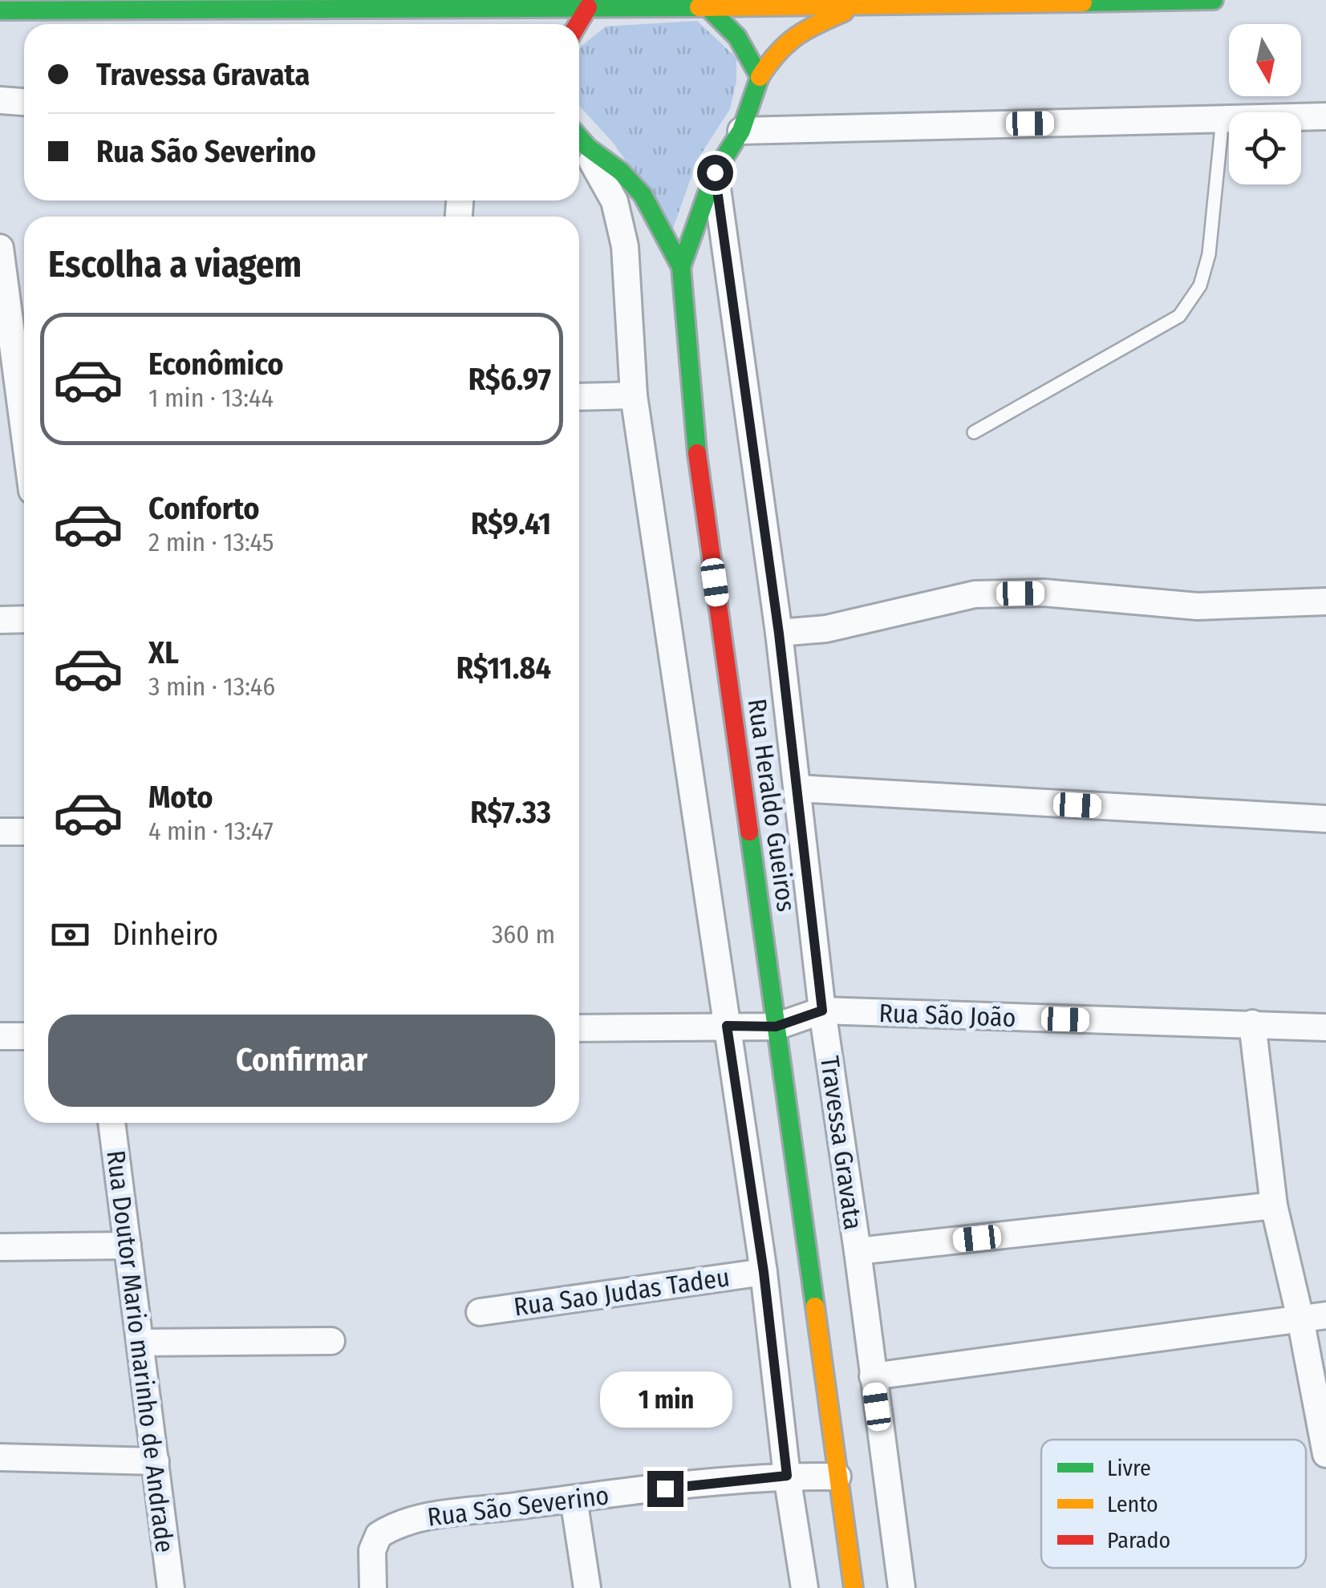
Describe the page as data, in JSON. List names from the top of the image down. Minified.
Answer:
{"streets":{"main road":["Rua Heraldo Gueiros"],"street":["Rua São João","Travessa Gravata","Rua Sao Judas Tadeu","Rua Doutor Mario marinho de Andrade","Rua São Severino"]},"crossings":[["Rua Heraldo Gueiros","Rua São João"],["Rua Heraldo Gueiros","Travessa Gravata"],["Rua Heraldo Gueiros","Rua São Severino"],["Rua São João","Travessa Gravata"]],"legend":["Livre","Lento","Parado"],"north":"bottom","page":{"banner":["Travessa Gravata","Rua São Severino"],"heading":"Escolha a viagem","list":[{"name":"Econômico","note":"1 min · 13:44","value":"R$6.97"},{"name":"Conforto","note":"2 min · 13:45","value":"R$9.41"},{"name":"XL","note":"3 min · 13:46","value":"R$11.84"},{"name":"Moto","note":"4 min · 13:47","value":"R$7.33"}],"pay":["Dinheiro","360 m"],"buttons":"Confirmar","bubble":"1 min"}}
